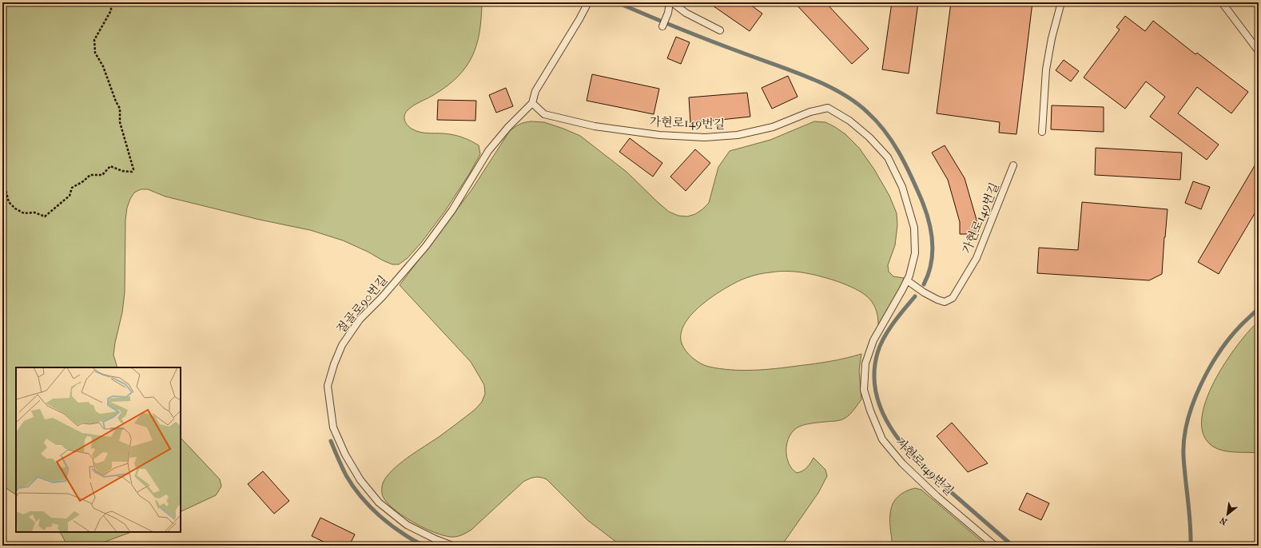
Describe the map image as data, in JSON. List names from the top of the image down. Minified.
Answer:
{"streets":{"lane":["가현로149번길","절골로90번길"]},"crossings":[["가현로149번길","절골로90번길"]],"north":"bottom left"}
